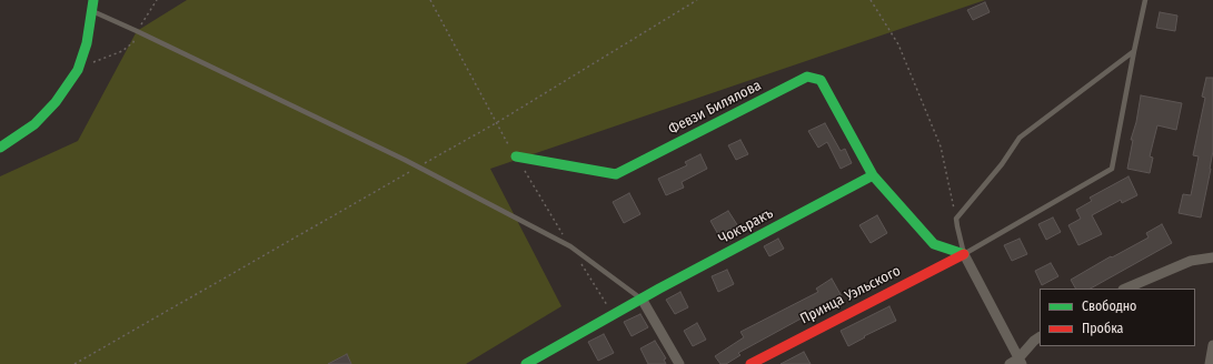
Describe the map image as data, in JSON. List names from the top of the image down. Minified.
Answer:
{"streets":{"street":["Февзи Билялова","Чокъракъ","Принца Уэльского"]},"crossings":[["Февзи Билялова","Чокъракъ"]],"legend":["Свободно","Пробка"]}
